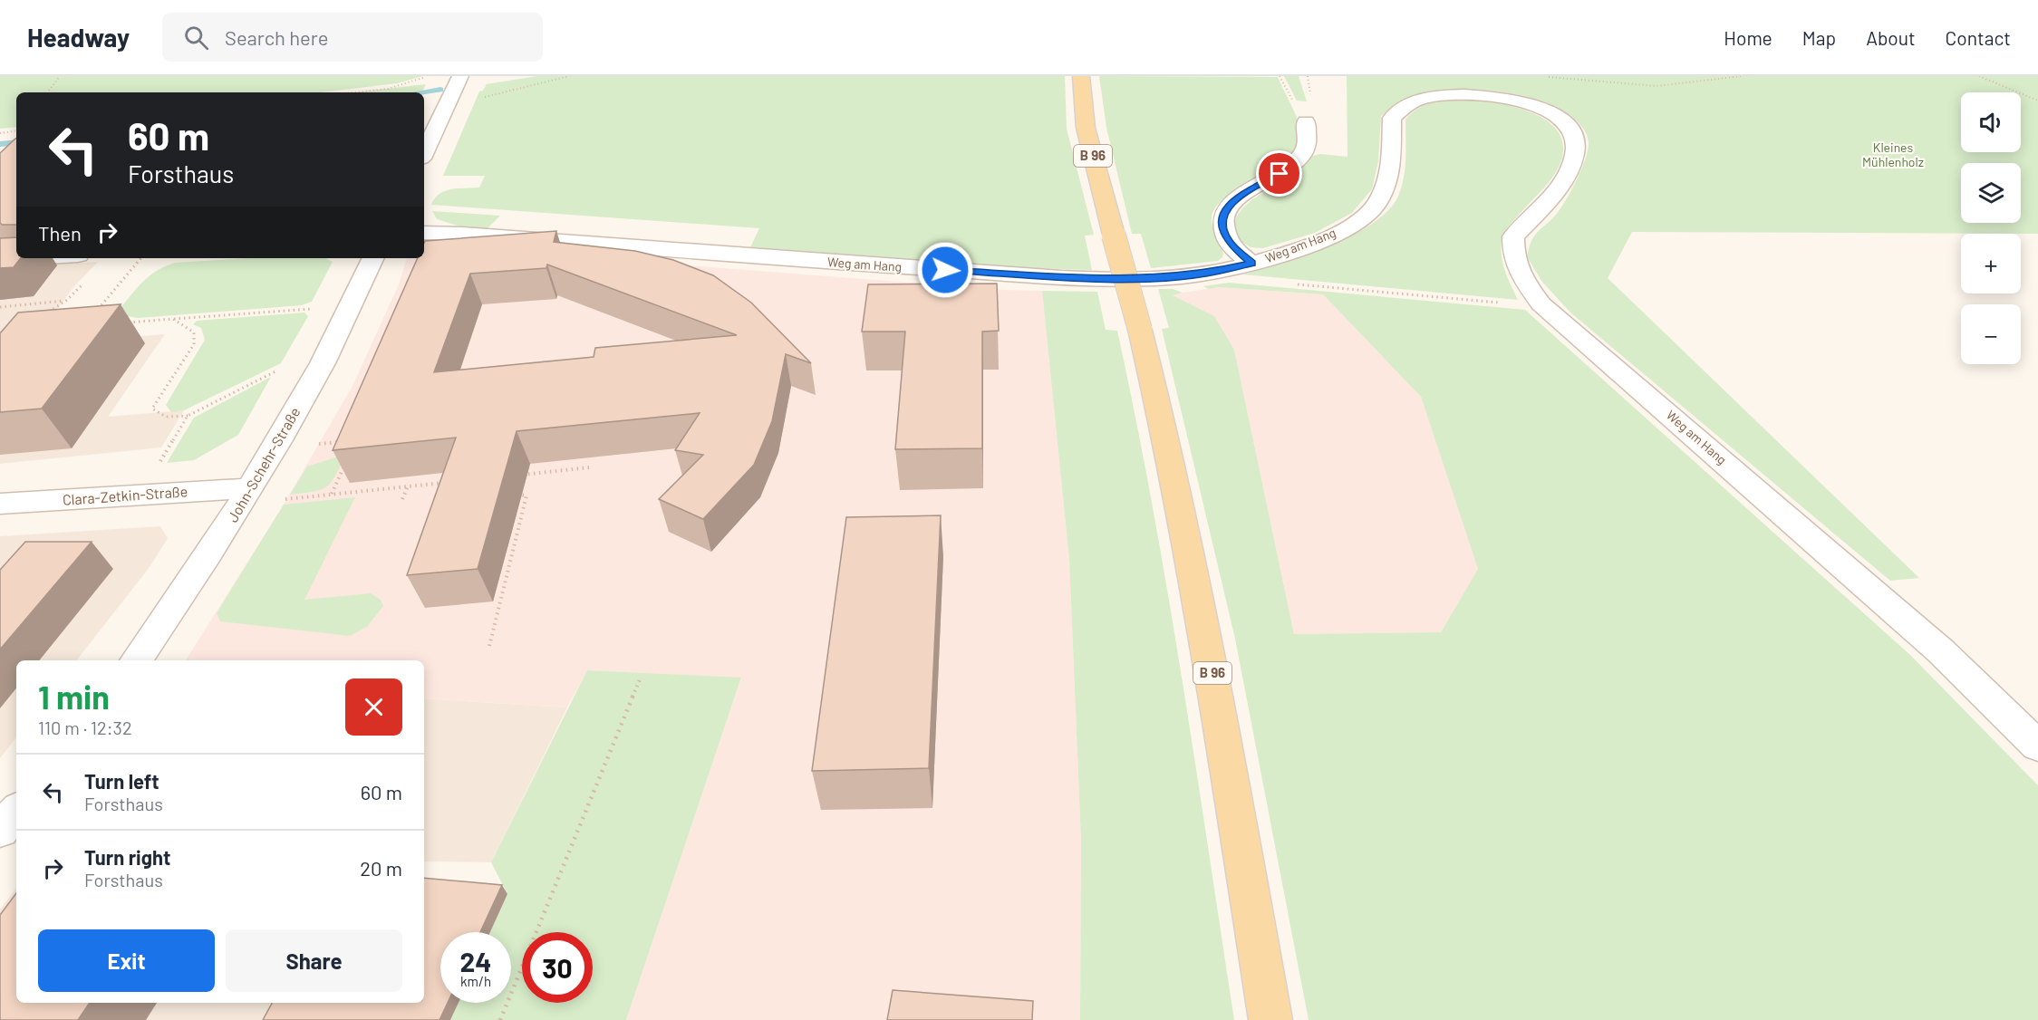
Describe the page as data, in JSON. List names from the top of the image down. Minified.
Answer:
{"streets":{"main road":["B 96"],"street":["Weg am Hang","John-Schehr-Straße","Clara-Zetkin-Straße"]},"crossings":[["John-Schehr-Straße","Clara-Zetkin-Straße"]],"parks":["Kleines Mühlenholz"],"page":{"header":"Headway","search":"Search here","nav":["Home","Map","About","Contact"],"map_buttons":["+","−"],"turn":["60 m","Forsthaus"],"then":"Then","heading":["1 min","110 m · 12:32"],"list":[{"name":"Turn left","note":"Forsthaus","value":"60 m"},{"name":"Turn right","note":"Forsthaus","value":"20 m"}],"buttons":["Exit","Share"],"speed":"24 km/h","limit":"30"}}
